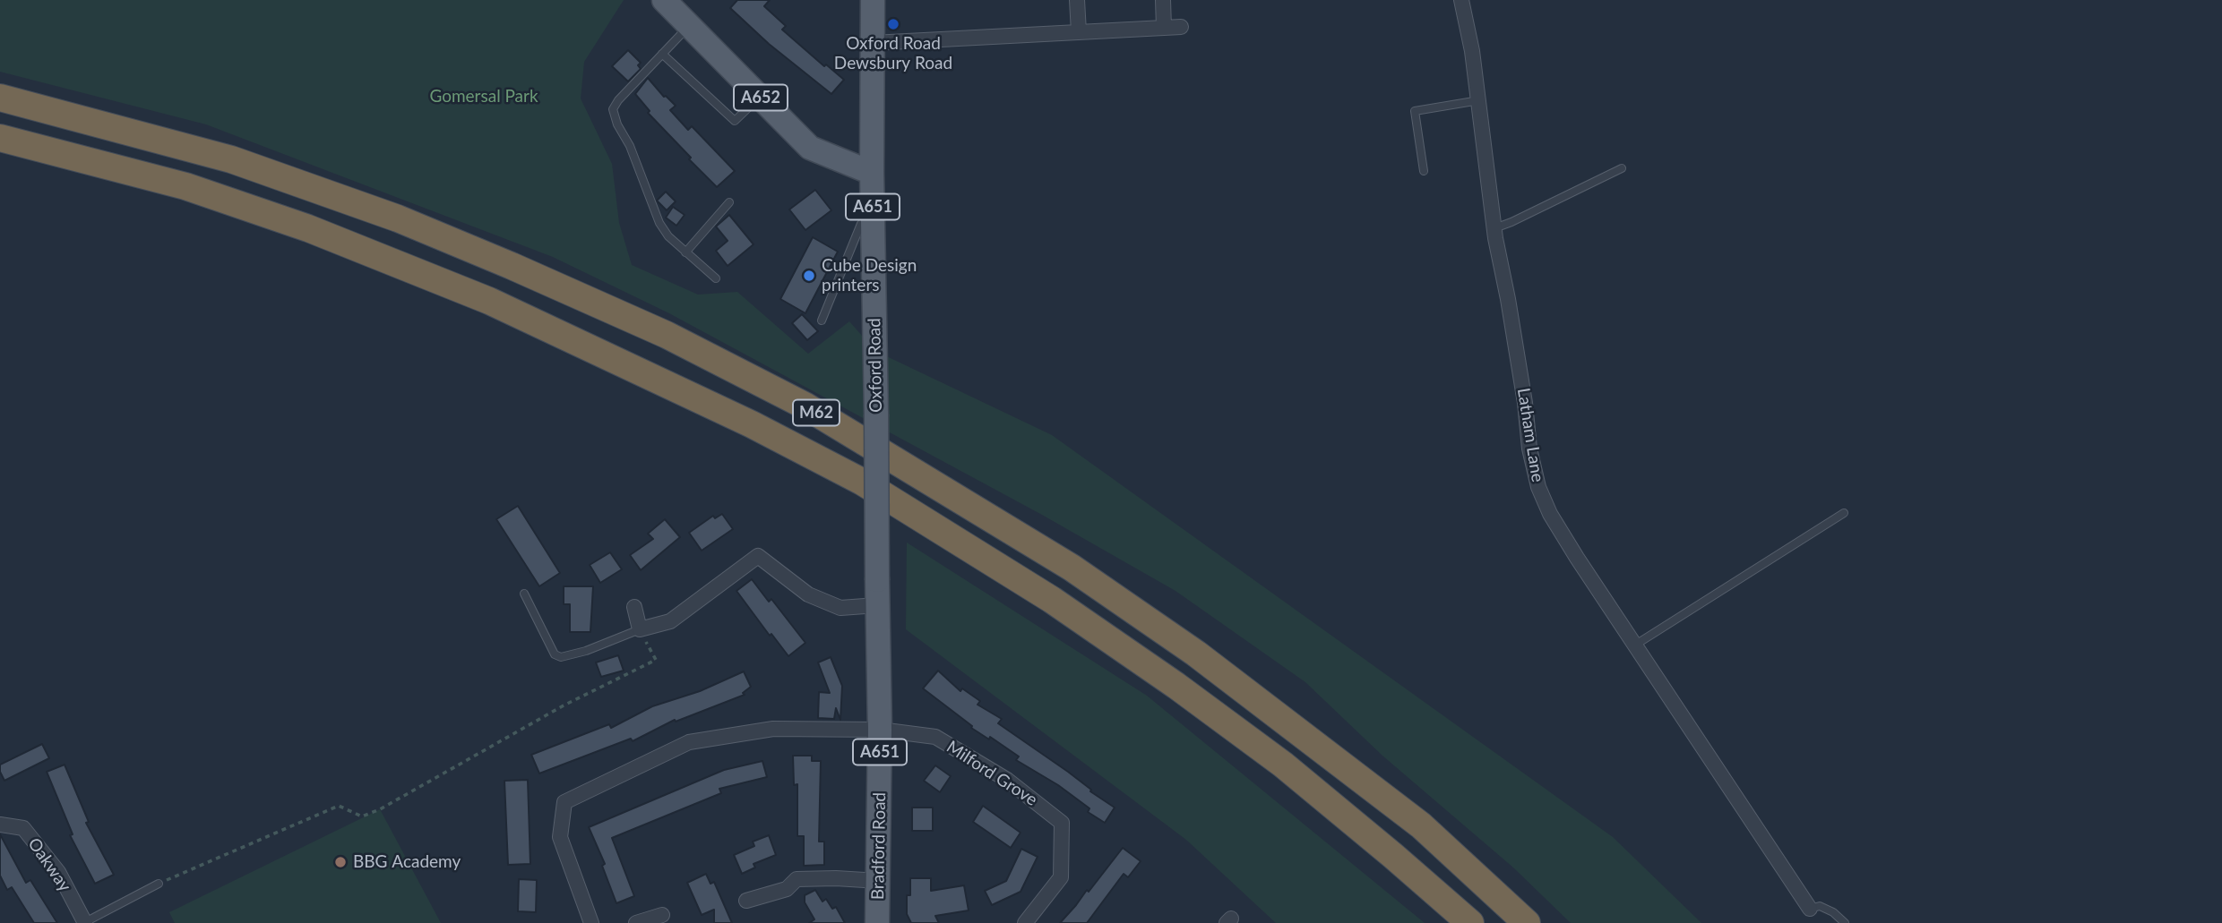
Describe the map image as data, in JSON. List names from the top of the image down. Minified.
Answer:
{"streets":{"highway":["M62"],"main road":["A652","A651","Oxford Road","Bradford Road"],"street":["Latham Lane","Milford Grove","Oakway"]},"crossings":[["A652","Oxford Road"],["Oxford Road","Bradford Road"],["Milford Grove","Bradford Road"]],"parks":["Gomersal Park"],"places":["Oxford Road Dewsbury Road","Cube Design printers","BBG Academy"]}
